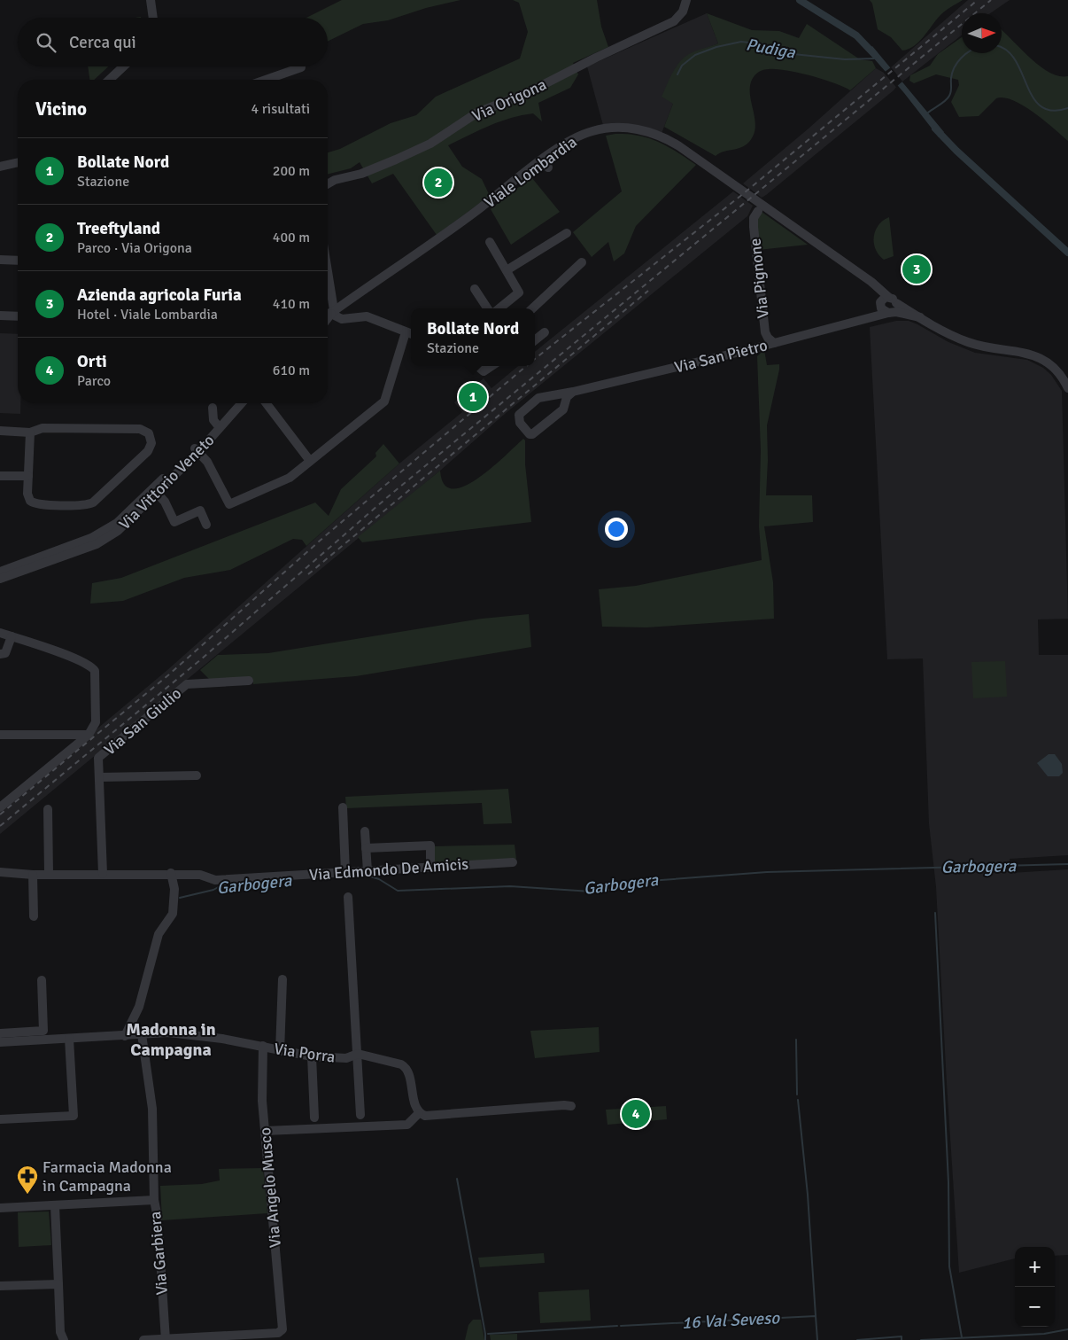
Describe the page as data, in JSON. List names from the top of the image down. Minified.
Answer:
{"streets":{"street":["Via Origona","Viale Lombardia","Via Pignone","Via San Pietro","Via Vittorio Veneto","Via San Giulio","Via Edmondo De Amicis","Via Porra","Via Angelo Musco","Via Garbiera"]},"crossings":[["Viale Lombardia","Via San Pietro"],["Via Pignone","Via San Pietro"],["Via San Giulio","Via Edmondo De Amicis"],["Via Porra","Via Angelo Musco"],["Via Porra","Via Garbiera"],["Via Angelo Musco","Via Garbiera"]],"districts":["Madonna in Campagna"],"water":["Pudiga","Garbogera","16 Val Seveso"],"places":{"pharmacy":["Farmacia Madonna in Campagna"]},"north":"right","page":{"search":"Cerca qui","heading":["Vicino","4 risultati"],"list":[{"mark":"1","name":"Bollate Nord","note":"Stazione","value":"200 m"},{"mark":"2","name":"Treeftyland","note":"Parco · Via Origona","value":"400 m"},{"mark":"3","name":"Azienda agricola Furia","note":"Hotel · Viale Lombardia","value":"410 m"},{"mark":"4","name":"Orti","note":"Parco","value":"610 m"}],"pins":["2","3","1","4"],"popup":["Bollate Nord","Stazione"],"map_buttons":["+","−"]}}
